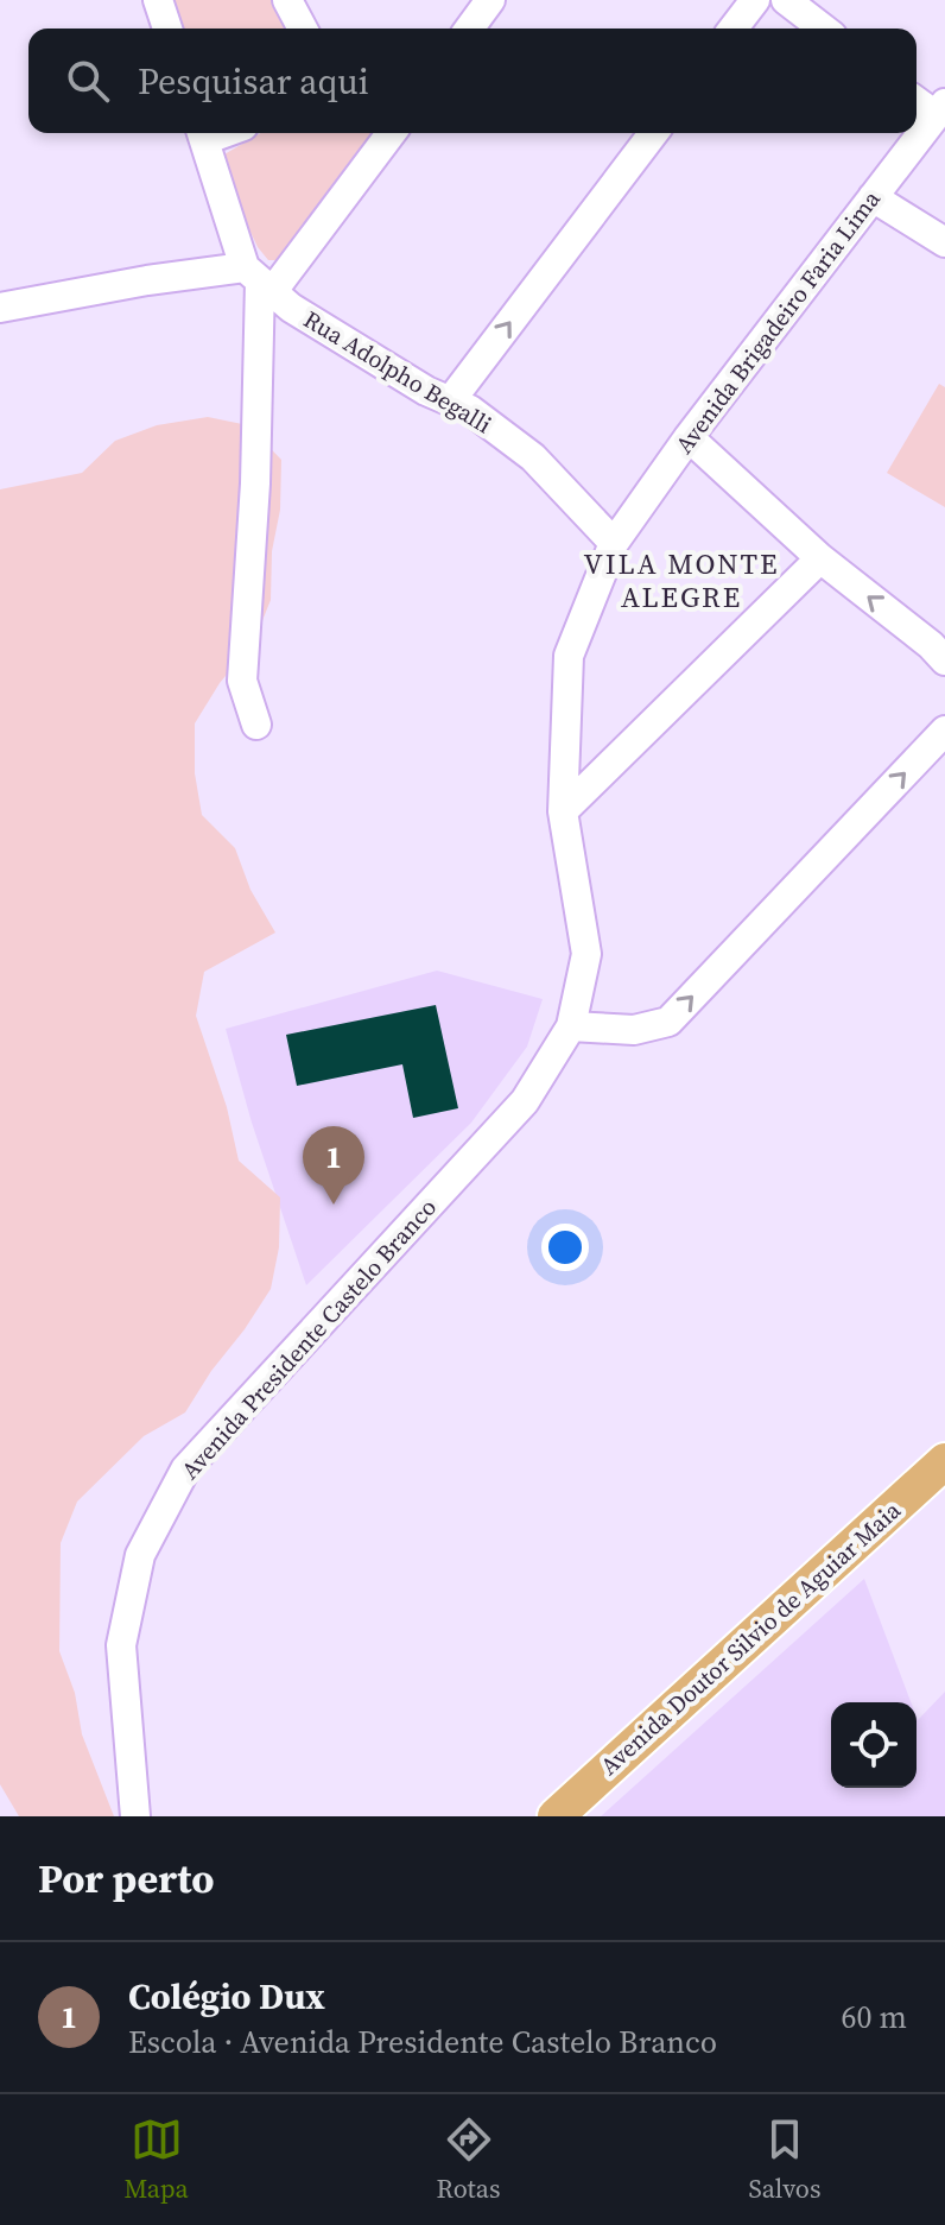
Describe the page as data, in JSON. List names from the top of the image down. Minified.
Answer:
{"streets":{"main road":["Avenida Doutor Silvio de Aguiar Maia"],"street":["Avenida Brigadeiro Faria Lima","Rua Adolpho Begalli","Avenida Presidente Castelo Branco"]},"crossings":[["Avenida Brigadeiro Faria Lima","Rua Adolpho Begalli"],["Avenida Brigadeiro Faria Lima","Avenida Presidente Castelo Branco"],["Rua Adolpho Begalli","Avenida Presidente Castelo Branco"]],"districts":["VILA MONTE ALEGRE"],"page":{"search":"Pesquisar aqui","pins":"1","heading":"Por perto","list":[{"mark":"1","name":"Colégio Dux","note":"Escola · Avenida Presidente Castelo Branco","value":"60 m"}],"nav":["Mapa","Rotas","Salvos"]}}
